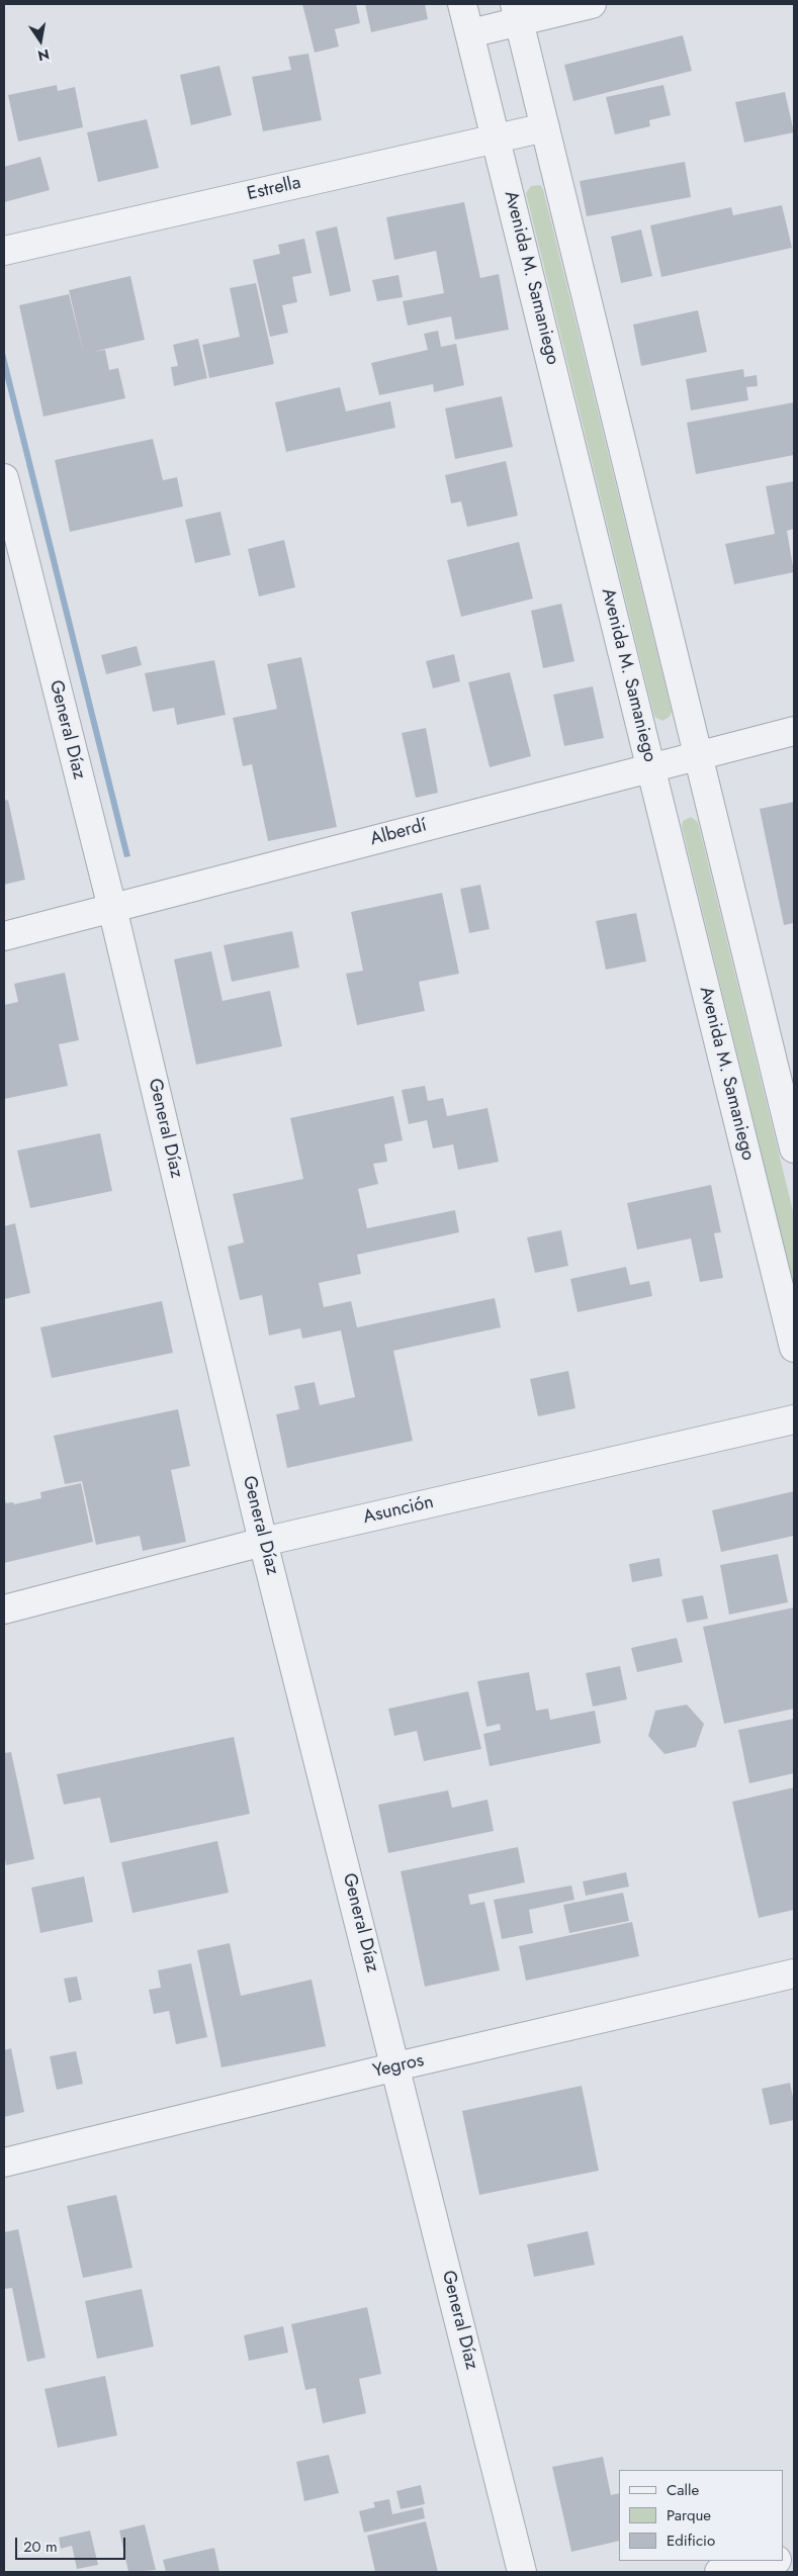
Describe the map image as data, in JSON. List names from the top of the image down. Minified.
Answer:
{"streets":{"street":["Estrella","Avenida M. Samaniego","General Díaz","Alberdí","Asunción","Yegros"]},"crossings":[["Estrella","Avenida M. Samaniego"],["Avenida M. Samaniego","Alberdí"],["General Díaz","Alberdí"],["General Díaz","Asunción"],["General Díaz","Yegros"]],"legend":["Calle","Parque","Edificio"],"scale_bar":"20 m","north":"bottom"}
